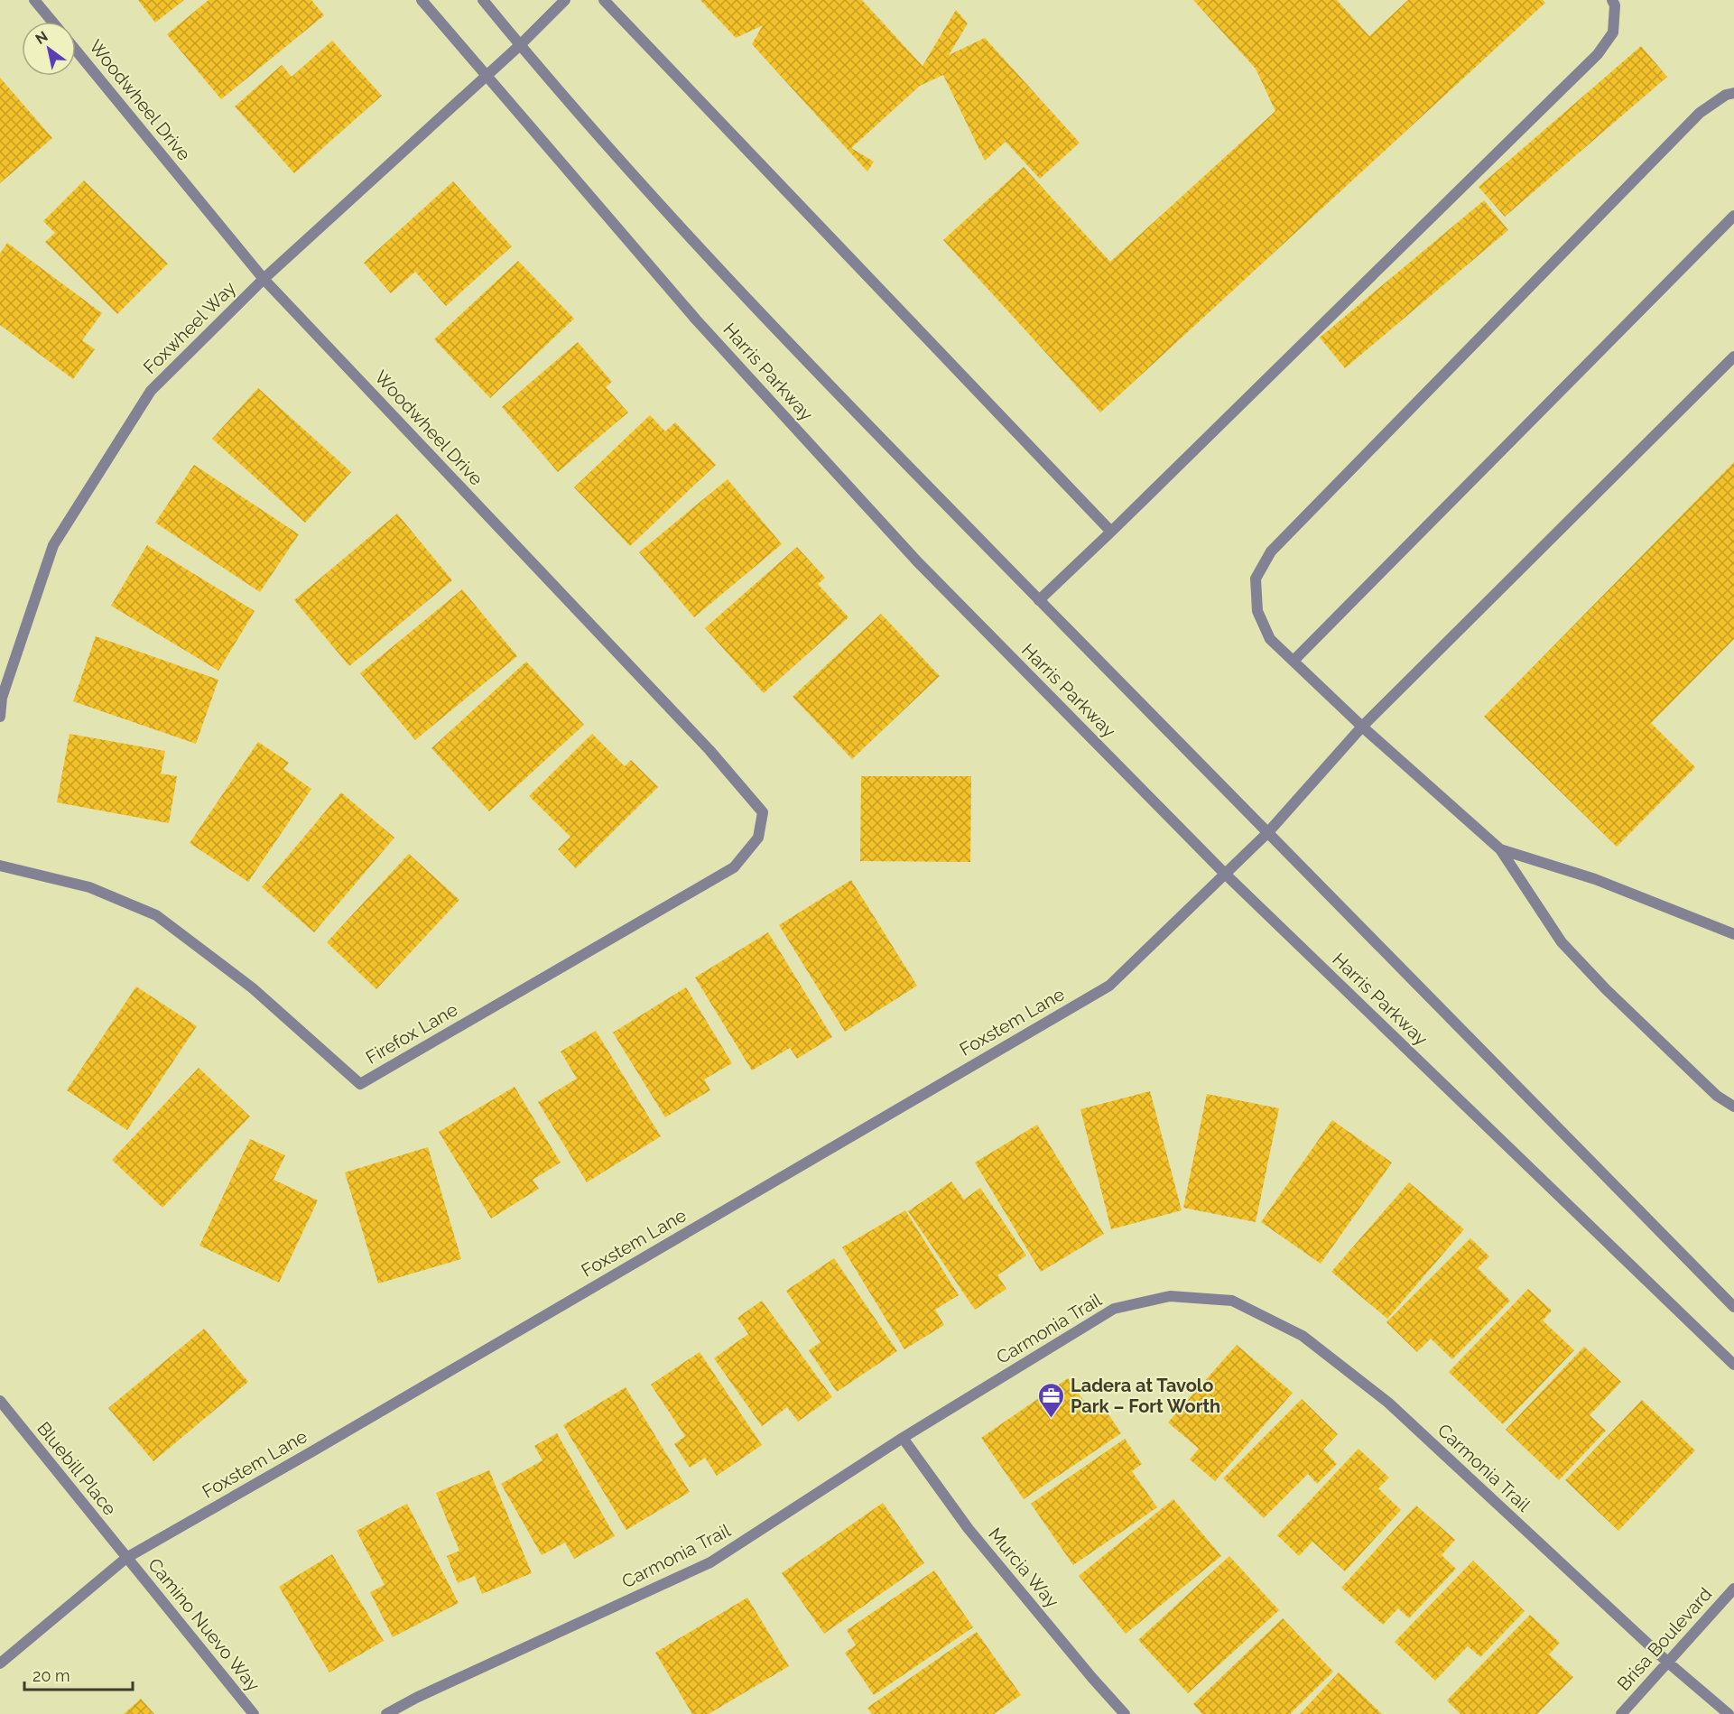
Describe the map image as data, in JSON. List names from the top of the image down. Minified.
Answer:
{"streets":{"street":["Woodwheel Drive","Foxwheel Way","Harris Parkway","Foxstem Lane","Firefox Lane","Carmonia Trail","Bluebill Place","Murcia Way","Camino Nuevo Way","Brisa Boulevard"]},"crossings":[["Woodwheel Drive","Foxwheel Way"],["Woodwheel Drive","Firefox Lane"],["Foxwheel Way","Harris Parkway"],["Harris Parkway","Foxstem Lane"],["Foxstem Lane","Bluebill Place"],["Foxstem Lane","Camino Nuevo Way"],["Carmonia Trail","Murcia Way"],["Carmonia Trail","Brisa Boulevard"],["Bluebill Place","Camino Nuevo Way"]],"places":{"office":["Ladera at Tavolo Park – Fort Worth"]},"scale_bar":"20 m","north":"top left"}
